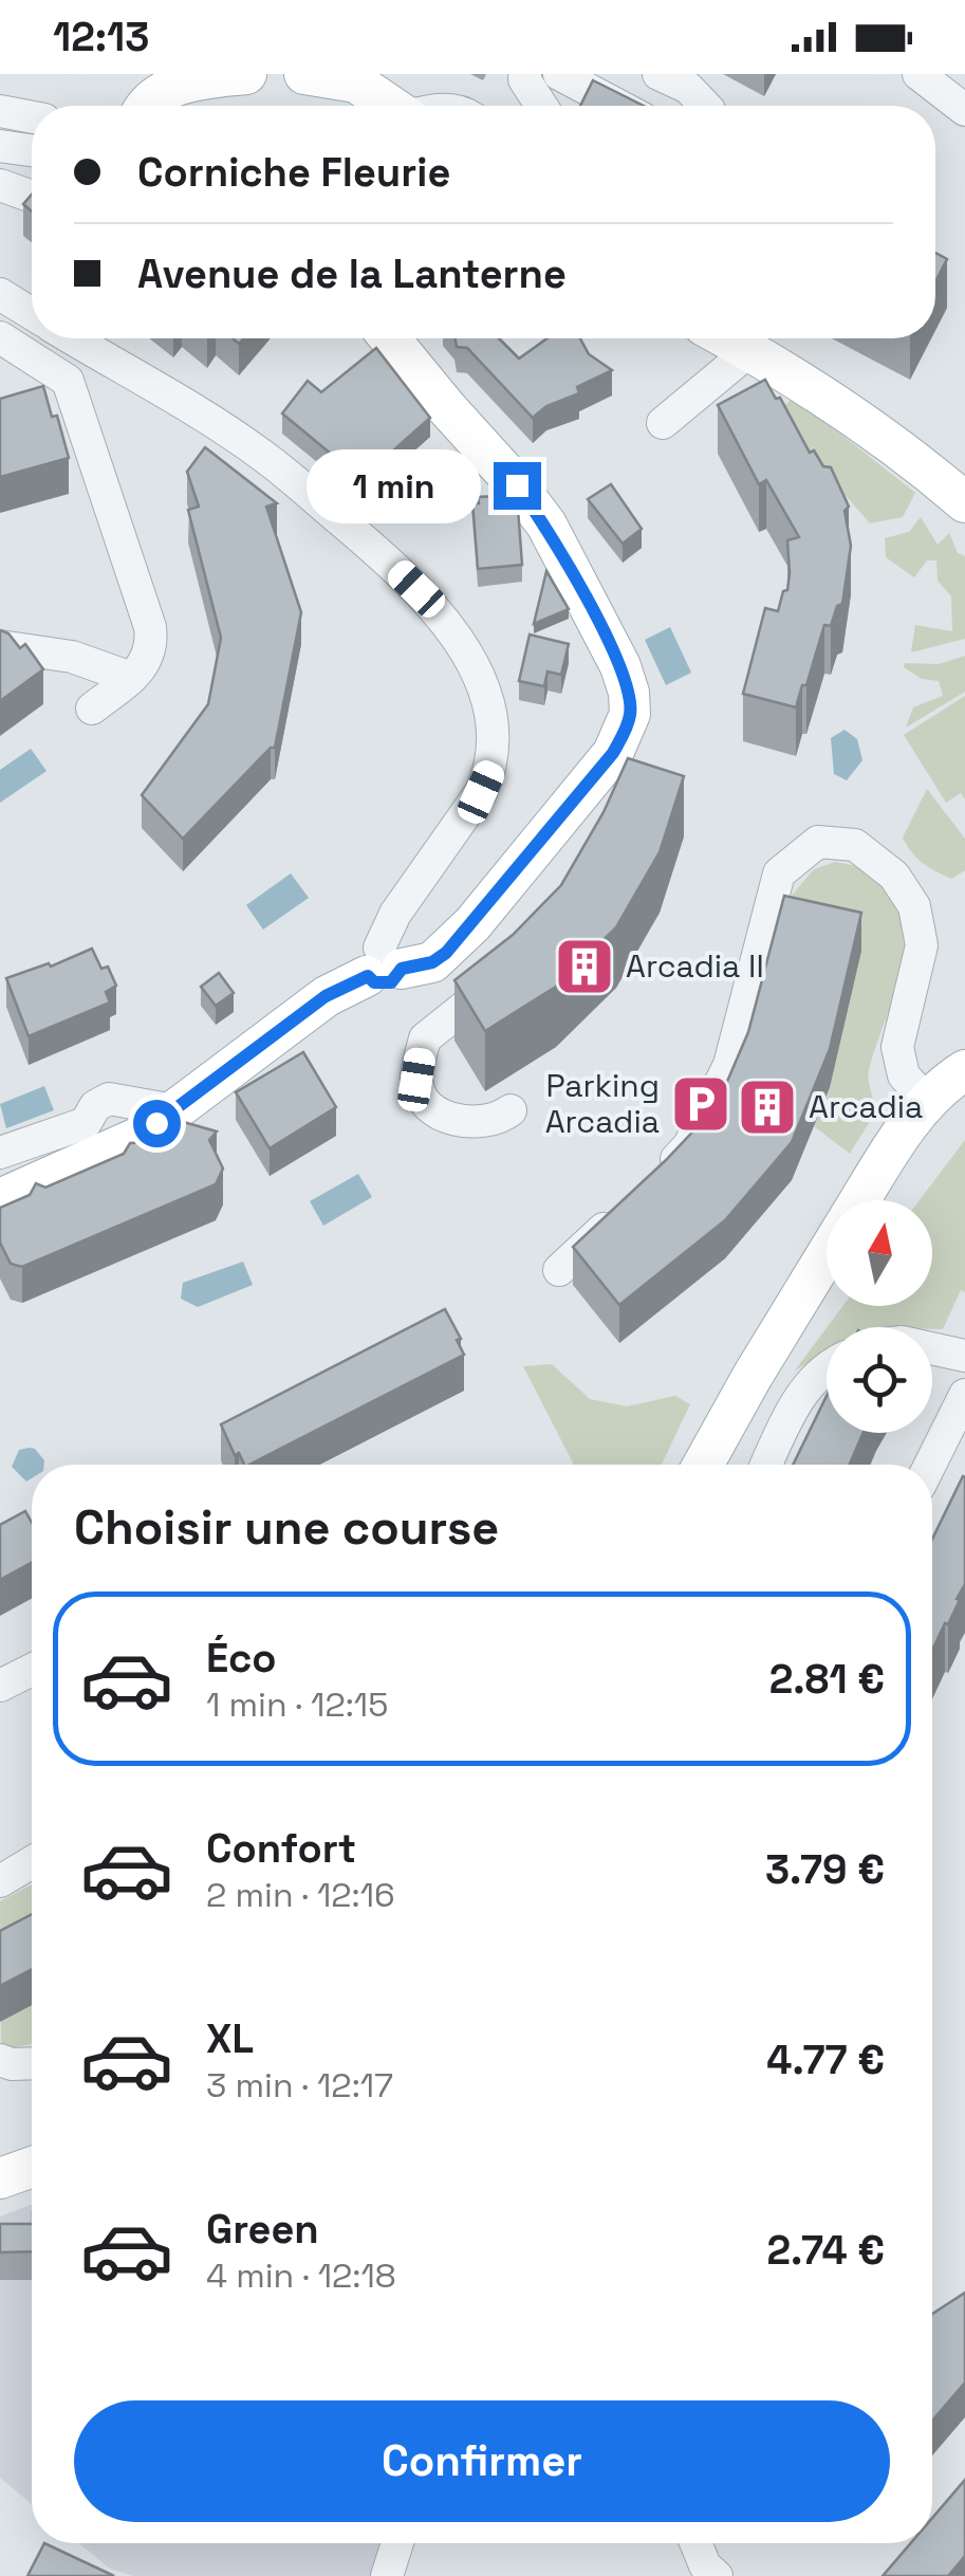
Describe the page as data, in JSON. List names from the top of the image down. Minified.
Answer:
{"places":{"building":["Arcadia II","Arcadia"],"parking":["Parking Arcadia"]},"north":"top","page":{"status":"12:13","banner":["Corniche Fleurie","Avenue de la Lanterne"],"bubble":"1 min","heading":"Choisir une course","list":[{"name":"Éco","note":"1 min · 12:15","value":"2.81 €"},{"name":"Confort","note":"2 min · 12:16","value":"3.79 €"},{"name":"XL","note":"3 min · 12:17","value":"4.77 €"},{"name":"Green","note":"4 min · 12:18","value":"2.74 €"}],"buttons":"Confirmer"}}
